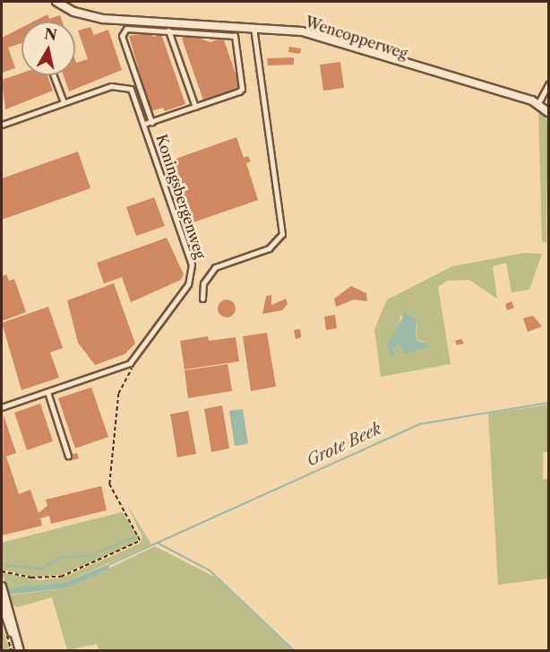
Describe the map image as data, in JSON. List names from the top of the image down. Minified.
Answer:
{"streets":{"street":["Wencopperweg","Koningsbergenweg"]},"water":["Grote Beek"],"north":"top"}
